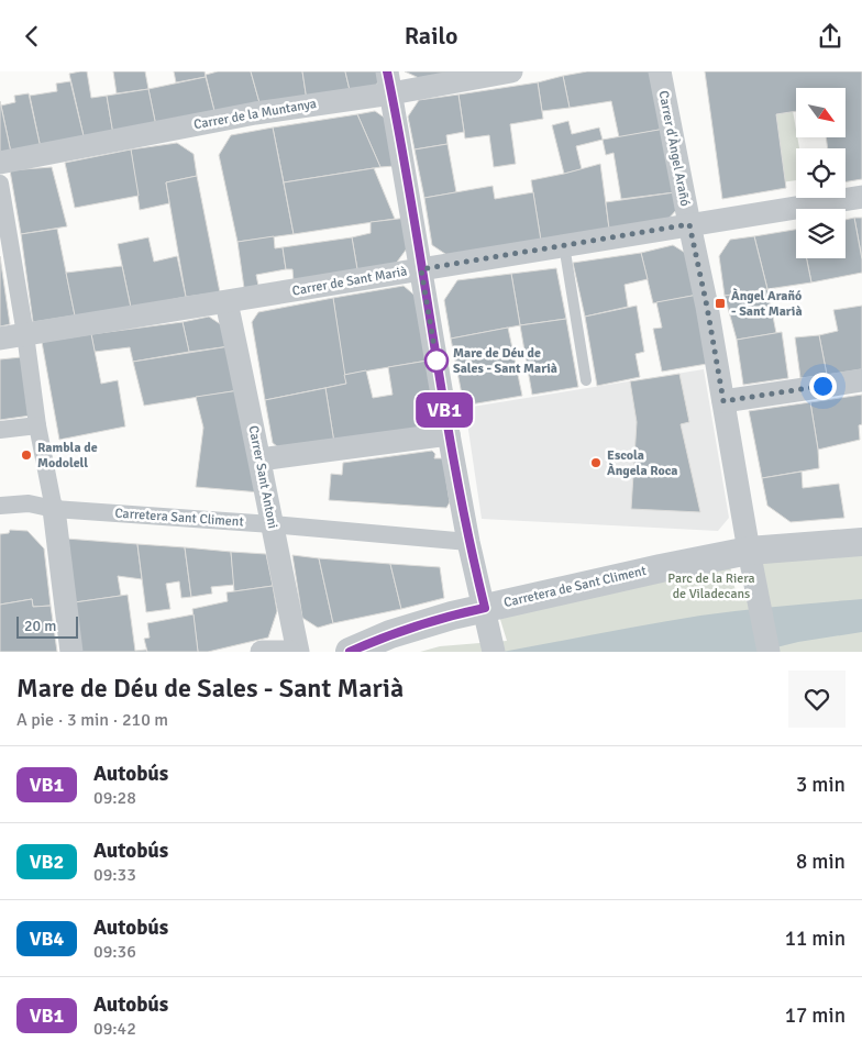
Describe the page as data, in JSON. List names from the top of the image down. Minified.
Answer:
{"streets":{"street":["Carrer de la Muntanya","Carrer d'Àngel Arañó","Carrer de Sant Marià","Carrer Sant Antoni","Carretera Sant Climent","Carretera de Sant Climent"]},"crossings":[["Carrer d'Àngel Arañó","Carrer de Sant Marià"],["Carrer d'Àngel Arañó","Carretera de Sant Climent"],["Carrer de Sant Marià","Carrer Sant Antoni"],["Carrer Sant Antoni","Carretera Sant Climent"]],"parks":["Parc de la Riera de Viladecans"],"places":{"transit":["Àngel Arañó - Sant Marià"],"other":["Mare de Déu de Sales - Sant Marià","Rambla de Modolell","Escola Àngela Roca"]},"lines":["bus line VB1"],"scale_bar":"20 m","north":"bottom right","page":{"header":"Railo","on_map":"VB1","scale":"20 m","heading":["Mare de Déu de Sales - Sant Marià","A pie · 3 min · 210 m"],"list":[{"mark":"VB1","name":"Autobús","note":"09:28","value":"3 min"},{"mark":"VB2","name":"Autobús","note":"09:33","value":"8 min"},{"mark":"VB4","name":"Autobús","note":"09:36","value":"11 min"},{"mark":"VB1","name":"Autobús","note":"09:42","value":"17 min"}]}}
